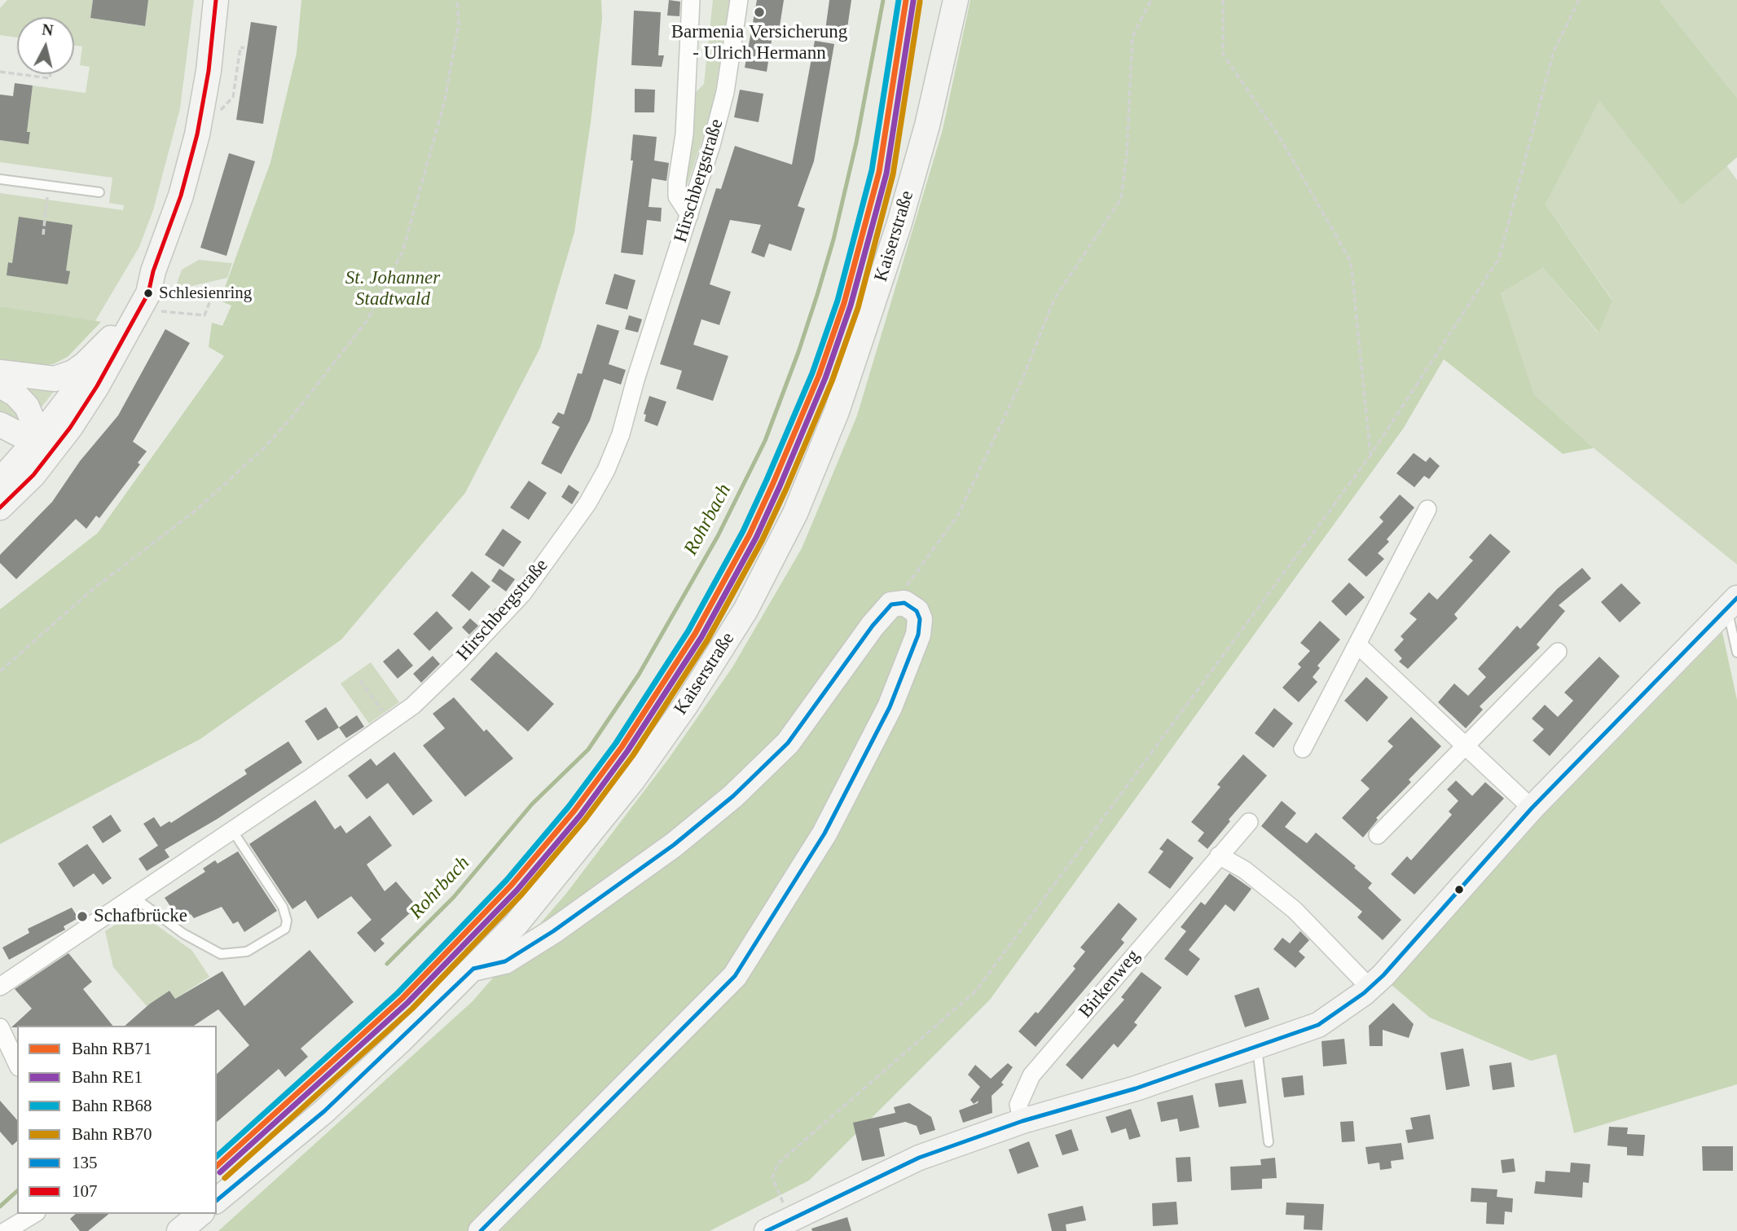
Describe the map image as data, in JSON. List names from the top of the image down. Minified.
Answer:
{"streets":{"street":["Hirschbergstraße","Kaiserstraße","Birkenweg"]},"water":["Rohrbach"],"parks":["St. Johanner Stadtwald"],"places":["Barmenia Versicherung - Ulrich Hermann","Schlesienring","Schafbrücke"],"lines":["rail line RB71","rail line RB68","transit line 107","rail line RE1","rail line RB70","transit line 135"],"legend":["Bahn RB71","Bahn RE1","Bahn RB68","Bahn RB70","135","107"],"north":"top"}
